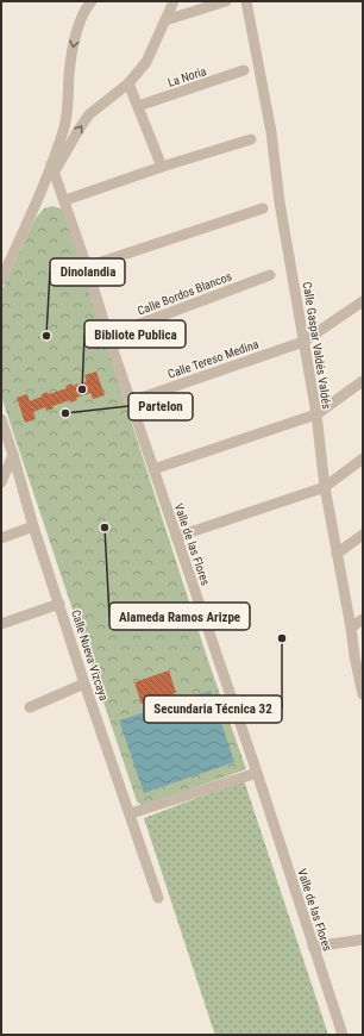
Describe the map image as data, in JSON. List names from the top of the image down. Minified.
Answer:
{"streets":{"street":["La Noria","Calle Bordos Blancos","Calle Gaspar Valdés Valdés","Calle Tereso Medina","Valle de las Flores","Calle Nueva Vizcaya"]},"crossings":[["Calle Bordos Blancos","Valle de las Flores"],["Calle Gaspar Valdés Valdés","Calle Tereso Medina"],["Calle Tereso Medina","Valle de las Flores"]],"places":["Dinolandia","Bibliote Publica","Partelon","Alameda Ramos Arizpe","Secundaria Técnica 32"]}
